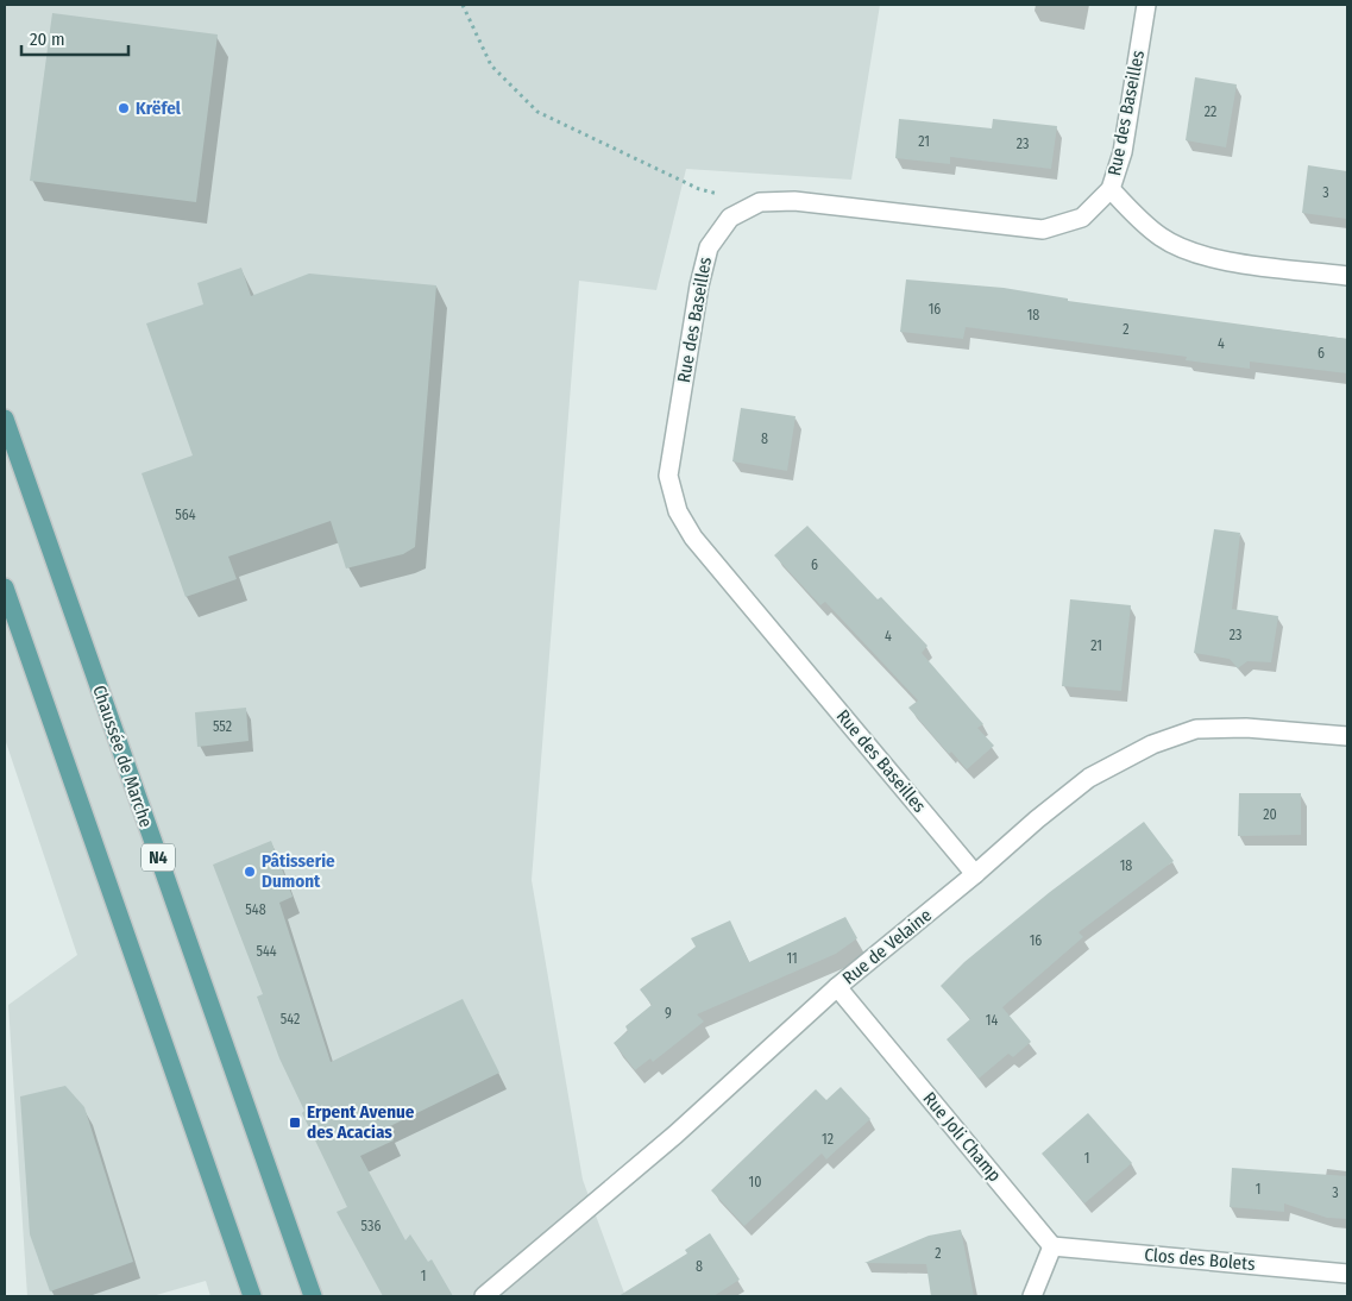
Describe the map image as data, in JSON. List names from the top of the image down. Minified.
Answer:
{"streets":{"main road":["Chaussée de Marche","N4"],"street":["Rue des Baseilles","Rue de Velaine","Rue Joli Champ","Clos des Bolets"]},"crossings":[["Rue des Baseilles","Rue de Velaine"],["Rue de Velaine","Rue Joli Champ"],["Rue Joli Champ","Clos des Bolets"]],"places":{"other":["Krëfel","Pâtisserie Dumont"],"transit":["Erpent Avenue des Acacias"]},"house_numbers":["22","21","23","3","16","18","2","4","6","8","564","6","23","4","21","552","20","18","548","16","544","11","9","542","14","12","1","10","1","3","536","2","8","1"],"scale_bar":"20 m"}
